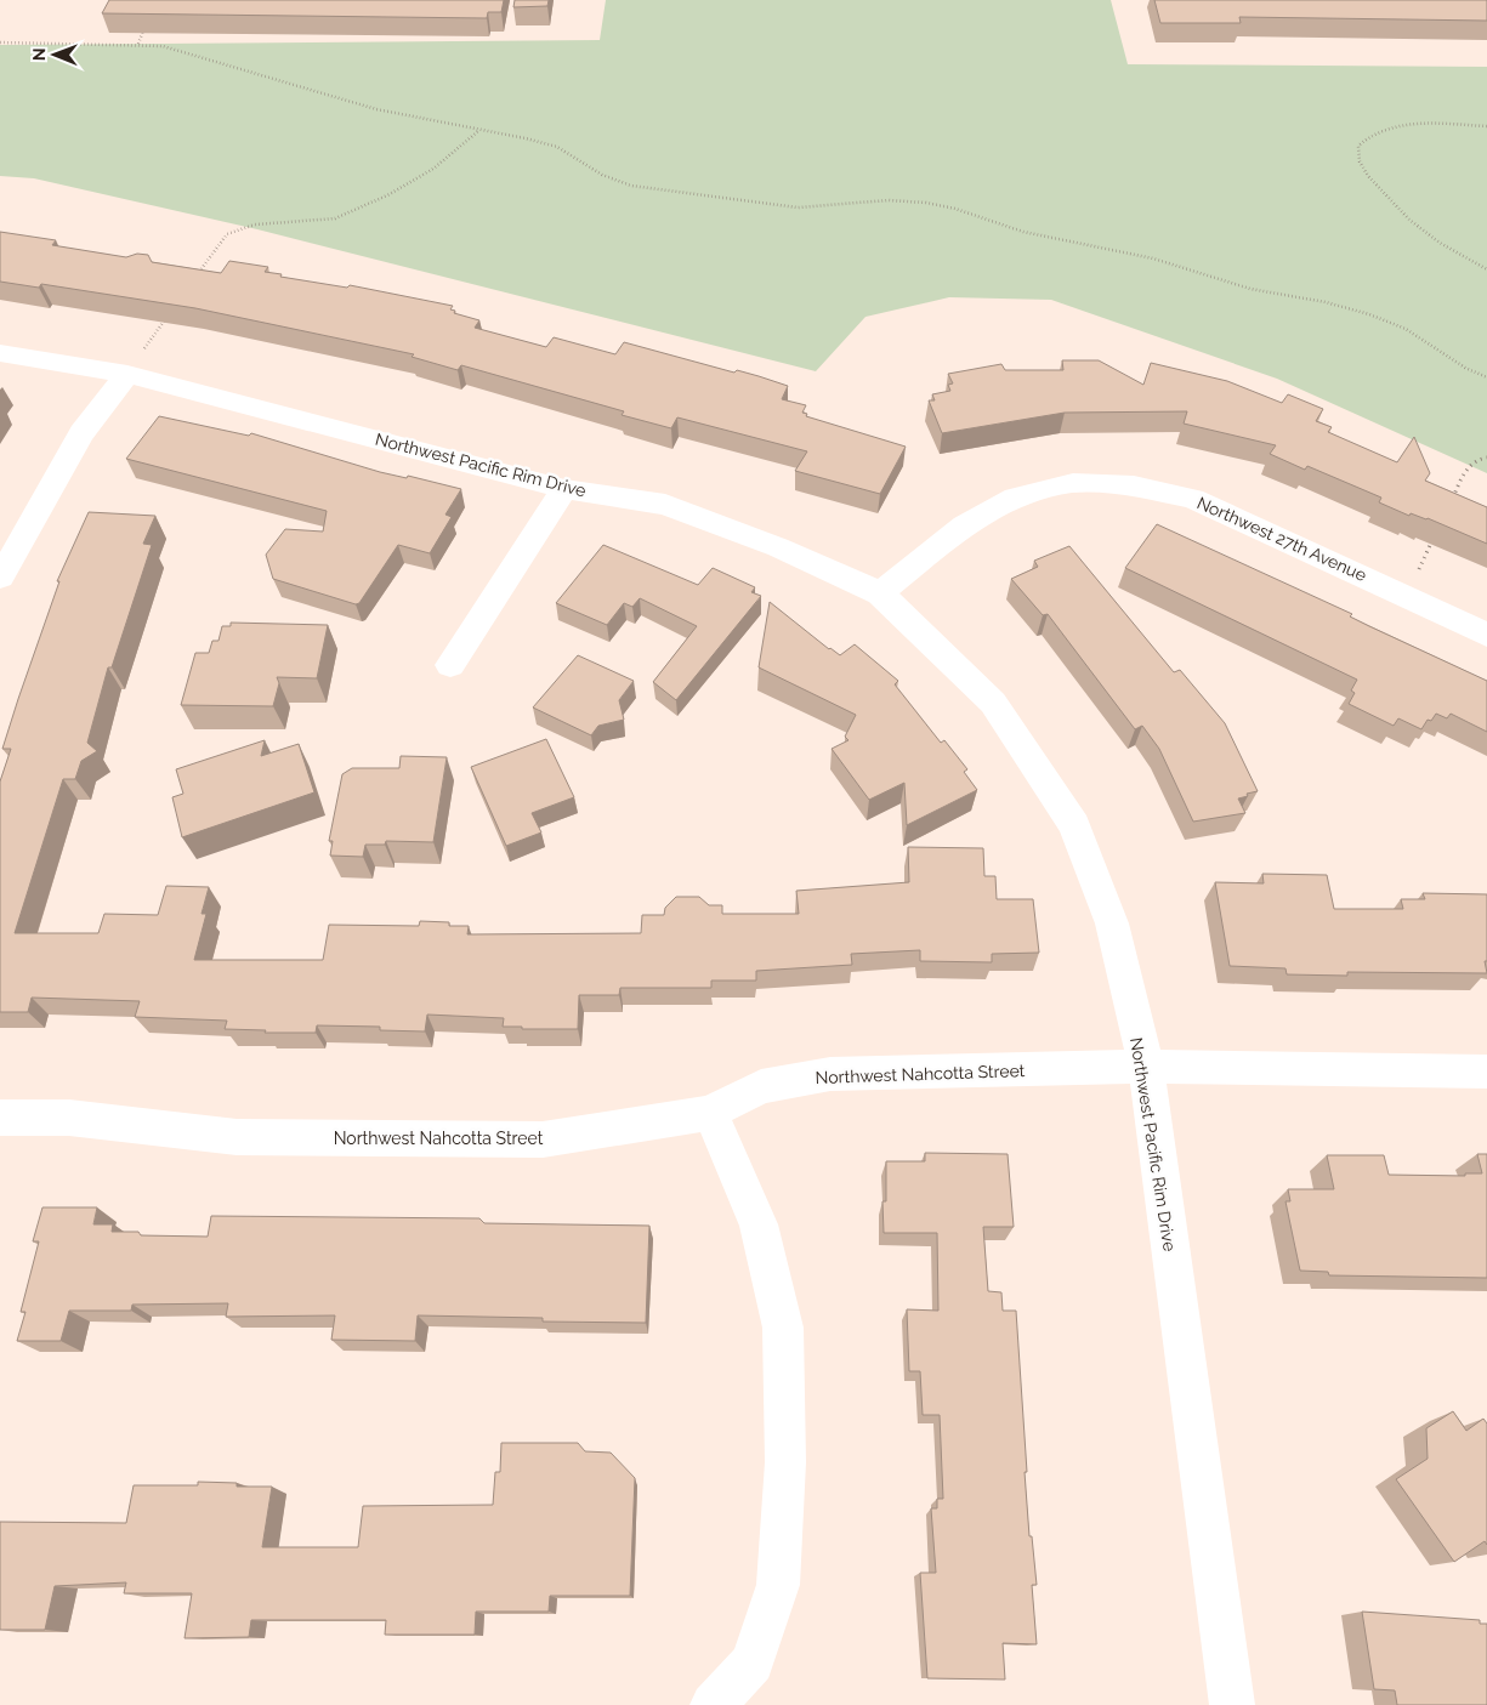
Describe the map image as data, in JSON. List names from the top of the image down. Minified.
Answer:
{"streets":{"street":["Northwest Pacific Rim Drive","Northwest 27th Avenue","Northwest Nahcotta Street"]},"crossings":[["Northwest Pacific Rim Drive","Northwest 27th Avenue"],["Northwest Pacific Rim Drive","Northwest Nahcotta Street"]],"north":"left"}
